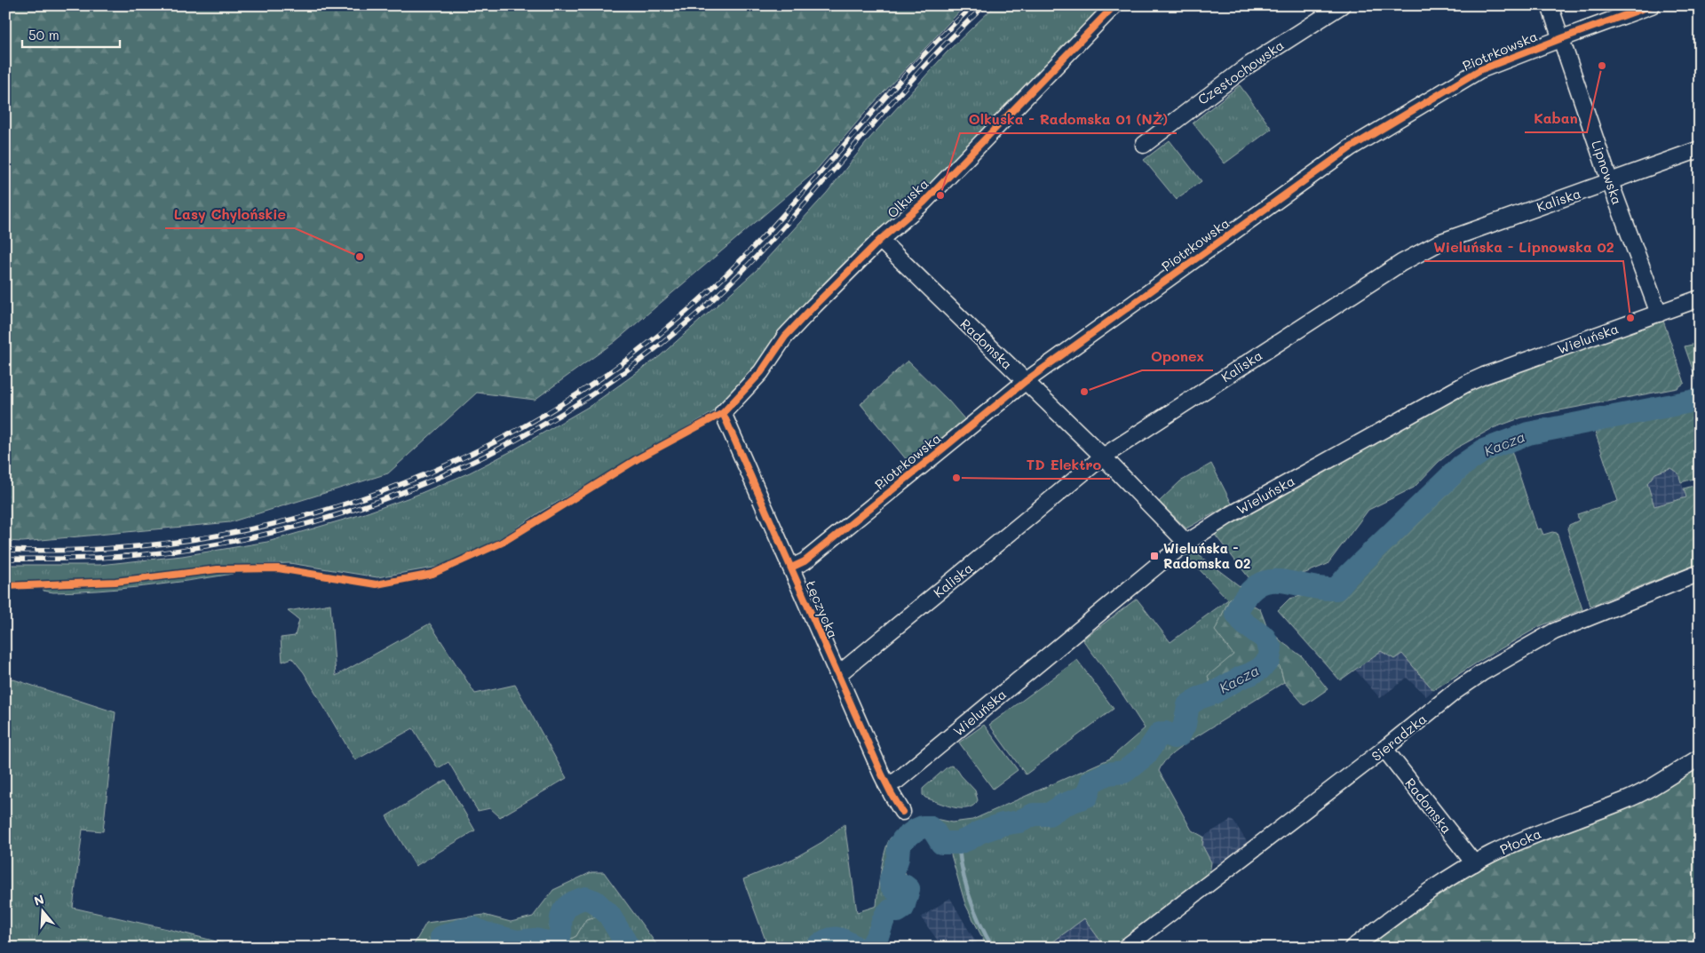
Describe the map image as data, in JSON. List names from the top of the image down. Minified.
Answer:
{"streets":{"street":["Piotrkowska","Częstochowska","Lipnowska","Olkuska","Kaliska","Wieluńska","Radomska","Łęczycka","Sieradzka","Płocka"]},"crossings":[["Piotrkowska","Lipnowska"],["Piotrkowska","Radomska"],["Piotrkowska","Łęczycka"],["Lipnowska","Kaliska"],["Lipnowska","Wieluńska"],["Olkuska","Radomska"],["Olkuska","Łęczycka"],["Kaliska","Radomska"],["Kaliska","Łęczycka"],["Wieluńska","Radomska"],["Wieluńska","Łęczycka"],["Radomska","Sieradzka"],["Radomska","Płocka"]],"water":["Kacza"],"places":{"other":["Kaban","Olkuska - Radomska 01 (NŻ)","Lasy Chylońskie","Wieluńska - Lipnowska 02","Oponex","TD Elektro"],"transit":["Wieluńska - Radomska 02"]},"scale_bar":"50 m","north":"top"}
